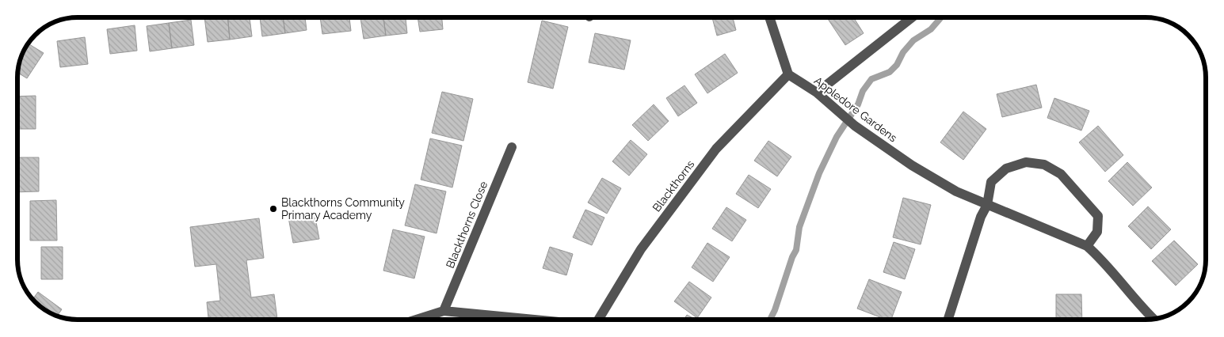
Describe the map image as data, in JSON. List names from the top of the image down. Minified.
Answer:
{"streets":{"street":["Appledore Gardens","Blackthorns","Blackthorns Close"]},"crossings":[["Appledore Gardens","Blackthorns"]],"places":["Blackthorns Community Primary Academy"]}
